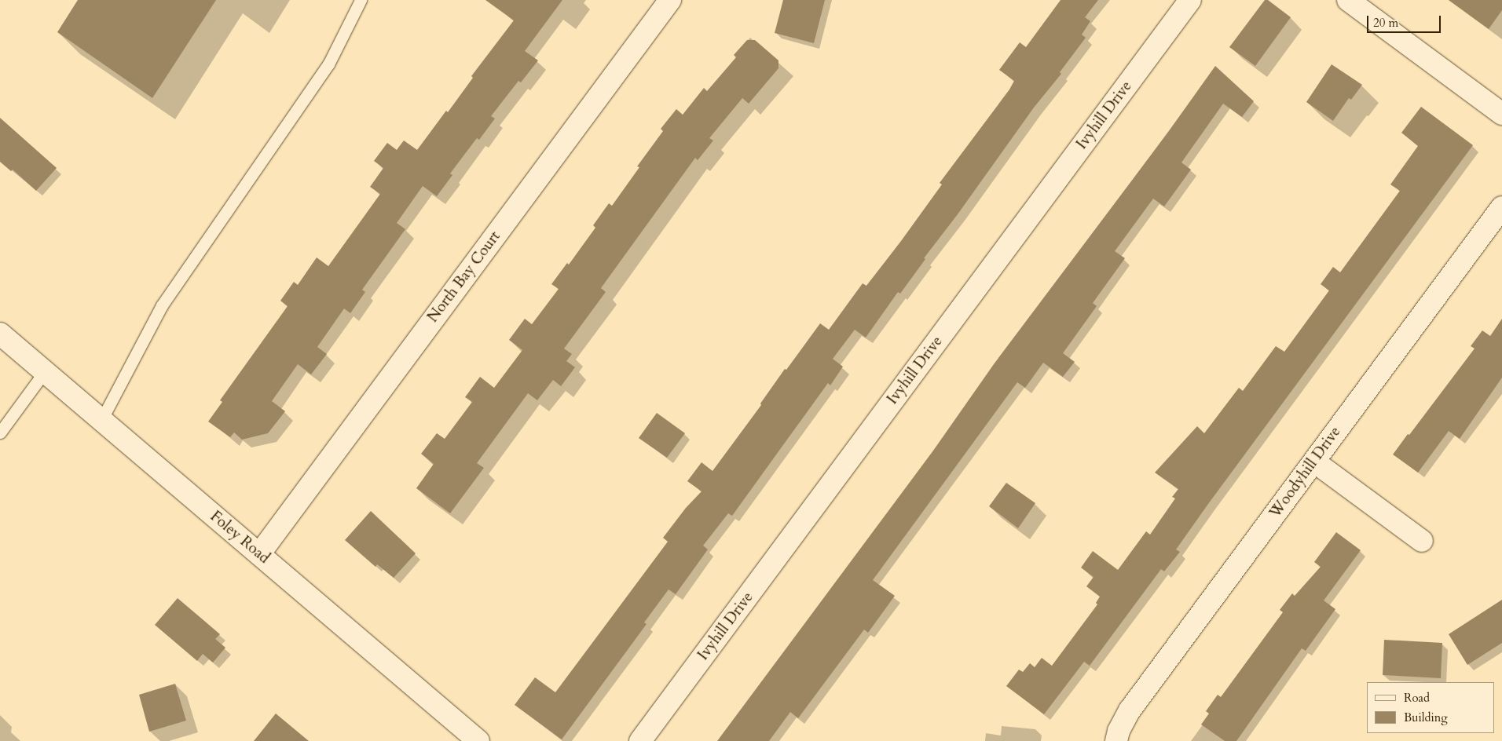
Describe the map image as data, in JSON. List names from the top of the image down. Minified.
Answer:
{"streets":{"street":["Ivyhill Drive","North Bay Court","Woodyhill Drive","Foley Road"]},"crossings":[["North Bay Court","Foley Road"]],"legend":["Road","Building"],"scale_bar":"20 m"}
